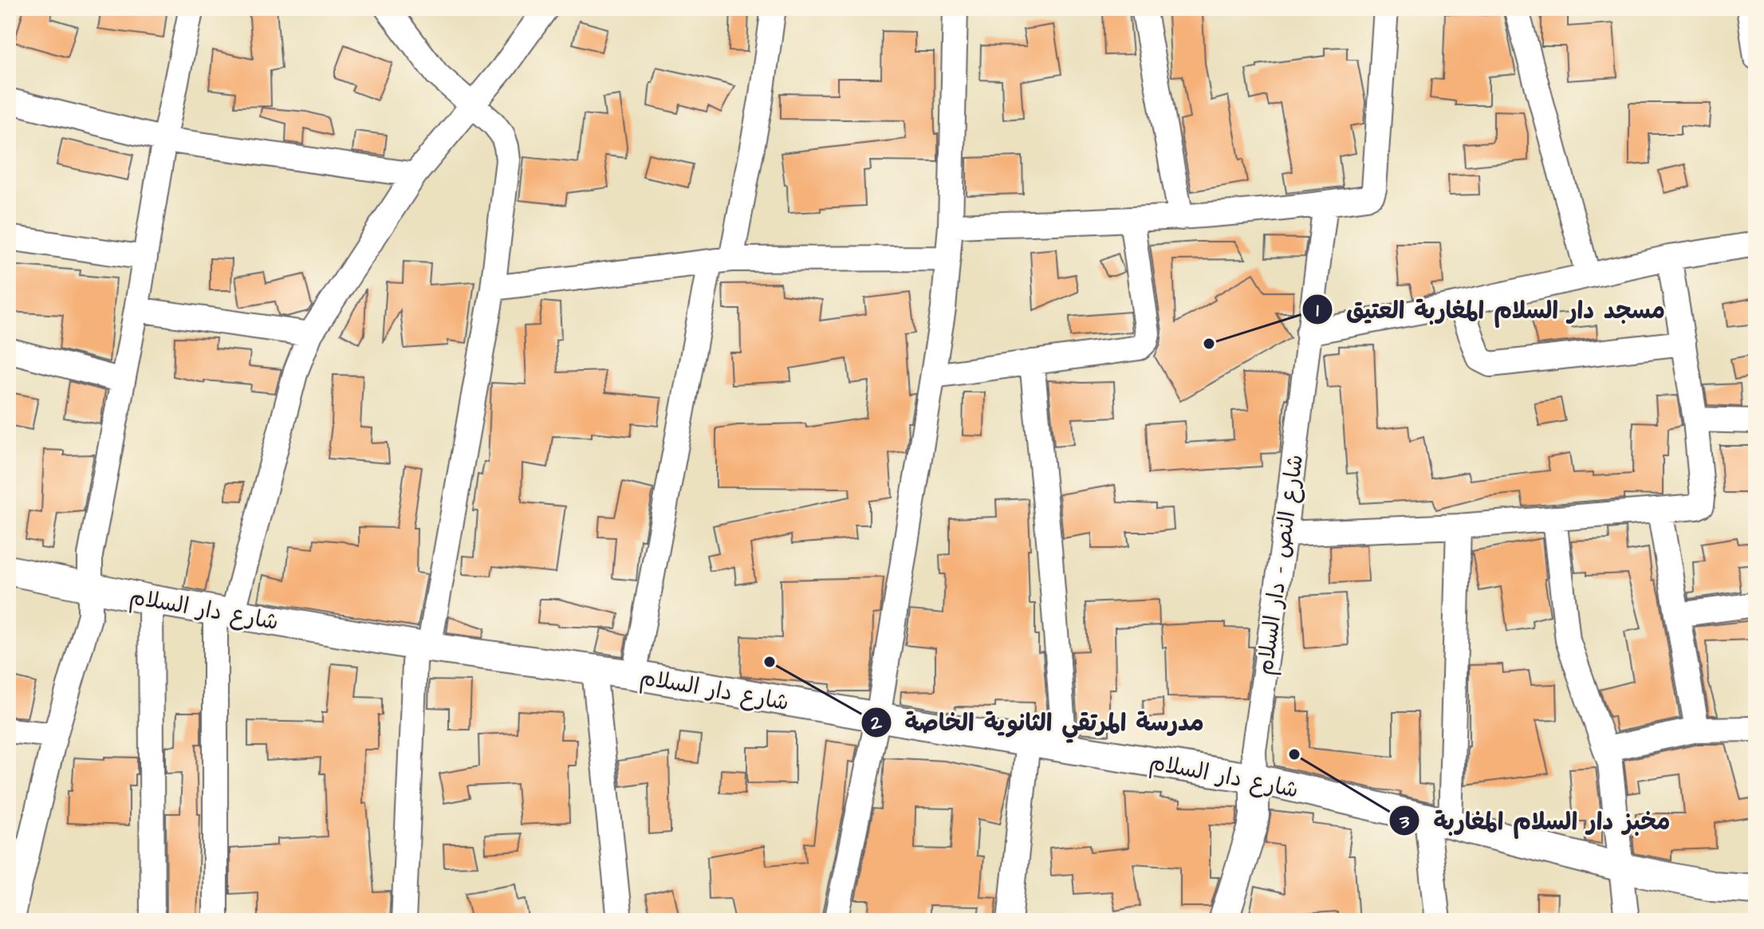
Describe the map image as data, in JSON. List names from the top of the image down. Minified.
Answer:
{"streets":{"street":["شارع النص - دار السلام","شارع دار السلام"]},"crossings":[["شارع النص - دار السلام","شارع دار السلام"]],"places":["مسجد دار السلام المغاربة العتيق","مدرسة المرتقي الثانوية الخاصة","مخبز دار السلام المغاربة"]}
